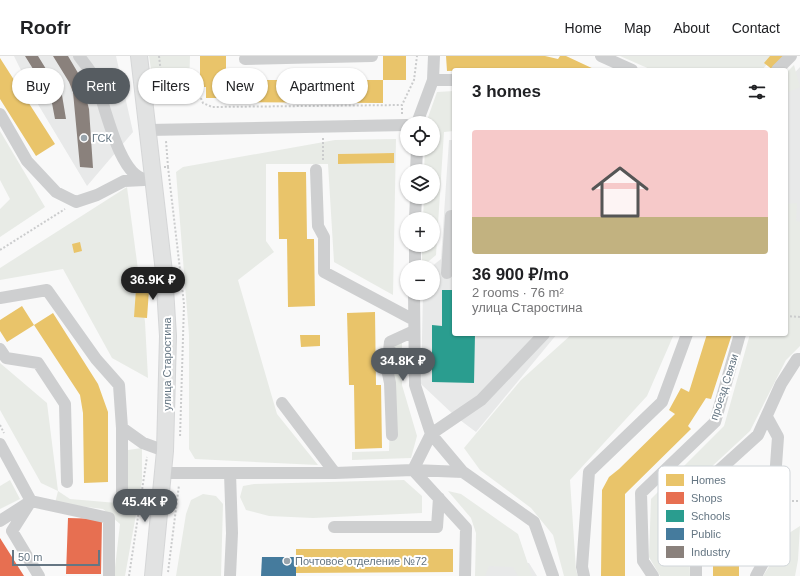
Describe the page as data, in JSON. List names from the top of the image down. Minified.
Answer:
{"streets":{"main road":["улица Старостина"],"street":["проезд Связи"]},"places":["ГСК","Почтовое отделение №72"],"legend":["Homes","Shops","Schools","Public","Industry"],"scale_bar":"50 m","page":{"header":"Roofr","nav":["Home","Map","About","Contact"],"chip":["Buy","Rent","Filters","New","Apartment"],"heading":"3 homes","map_buttons":["+","−"],"list":[{"name":"36 900 ₽/mo","note":"2 rooms · 76 m² · улица Старостина"}],"price":["36.9K ₽","34.8K ₽","45.4K ₽"],"scale":"50 m"}}
